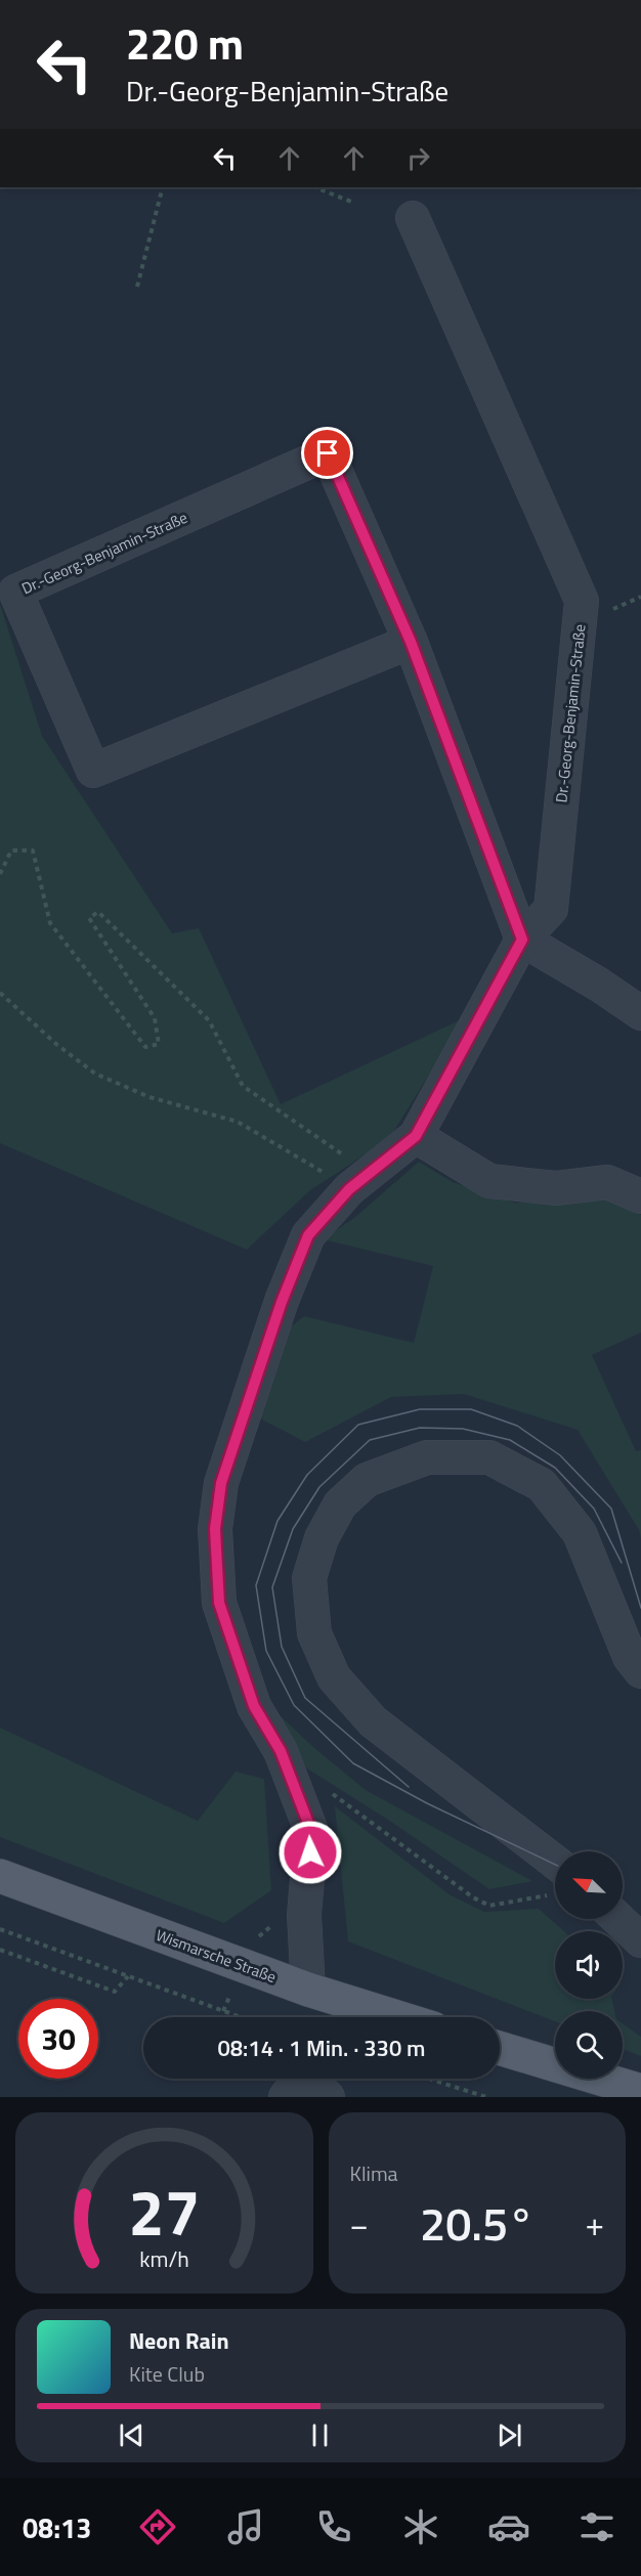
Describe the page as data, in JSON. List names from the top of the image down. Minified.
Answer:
{"streets":{"main road":["Wismarsche Straße"],"street":["Dr.-Georg-Benjamin-Straße"]},"crossings":[["Dr.-Georg-Benjamin-Straße","Wismarsche Straße"]],"north":"top left","page":{"turn":["220 m","Dr.-Georg-Benjamin-Straße"],"limit":"30","trip":"08:14 · 1 Min. · 330 m","tile":"Klima","heat":["−","20.5°","+"],"song":["Neon Rain","Kite Club"],"tabs":"08:13","gauge":["27","km/h"]}}
